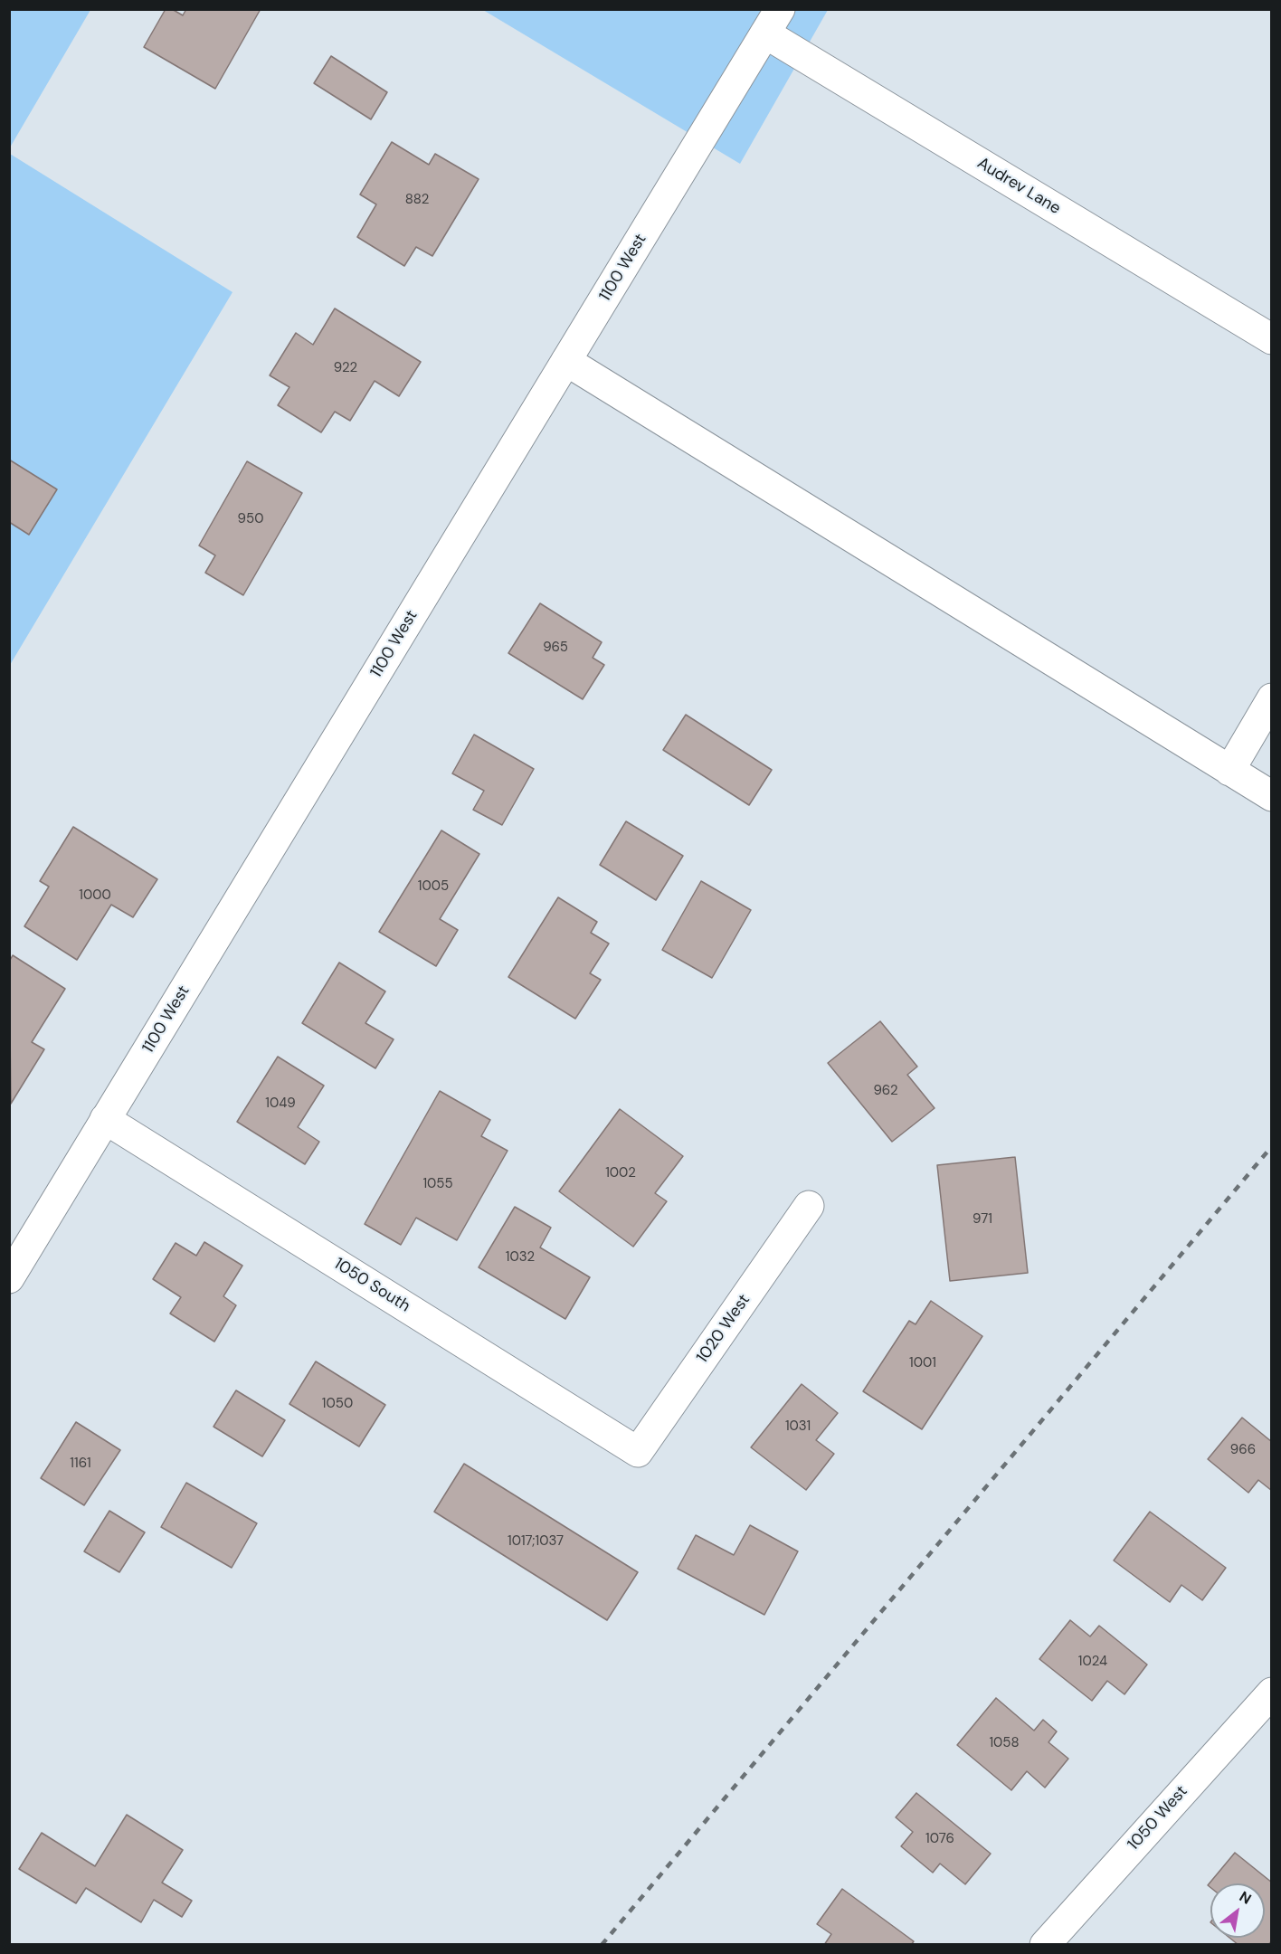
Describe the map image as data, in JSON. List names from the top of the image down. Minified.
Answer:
{"streets":{"street":["Audrev Lane","1100 West","1050 South","1020 West","1050 West"]},"crossings":[["Audrev Lane","1100 West"],["1100 West","1050 South"],["1050 South","1020 West"]],"house_numbers":["882","922","950","965","1005","1000","962","1049","1002","1055","971","1032","1001","1050","1031","966","1161","1017;1037","1024","1058","1076"],"north":"top right"}
